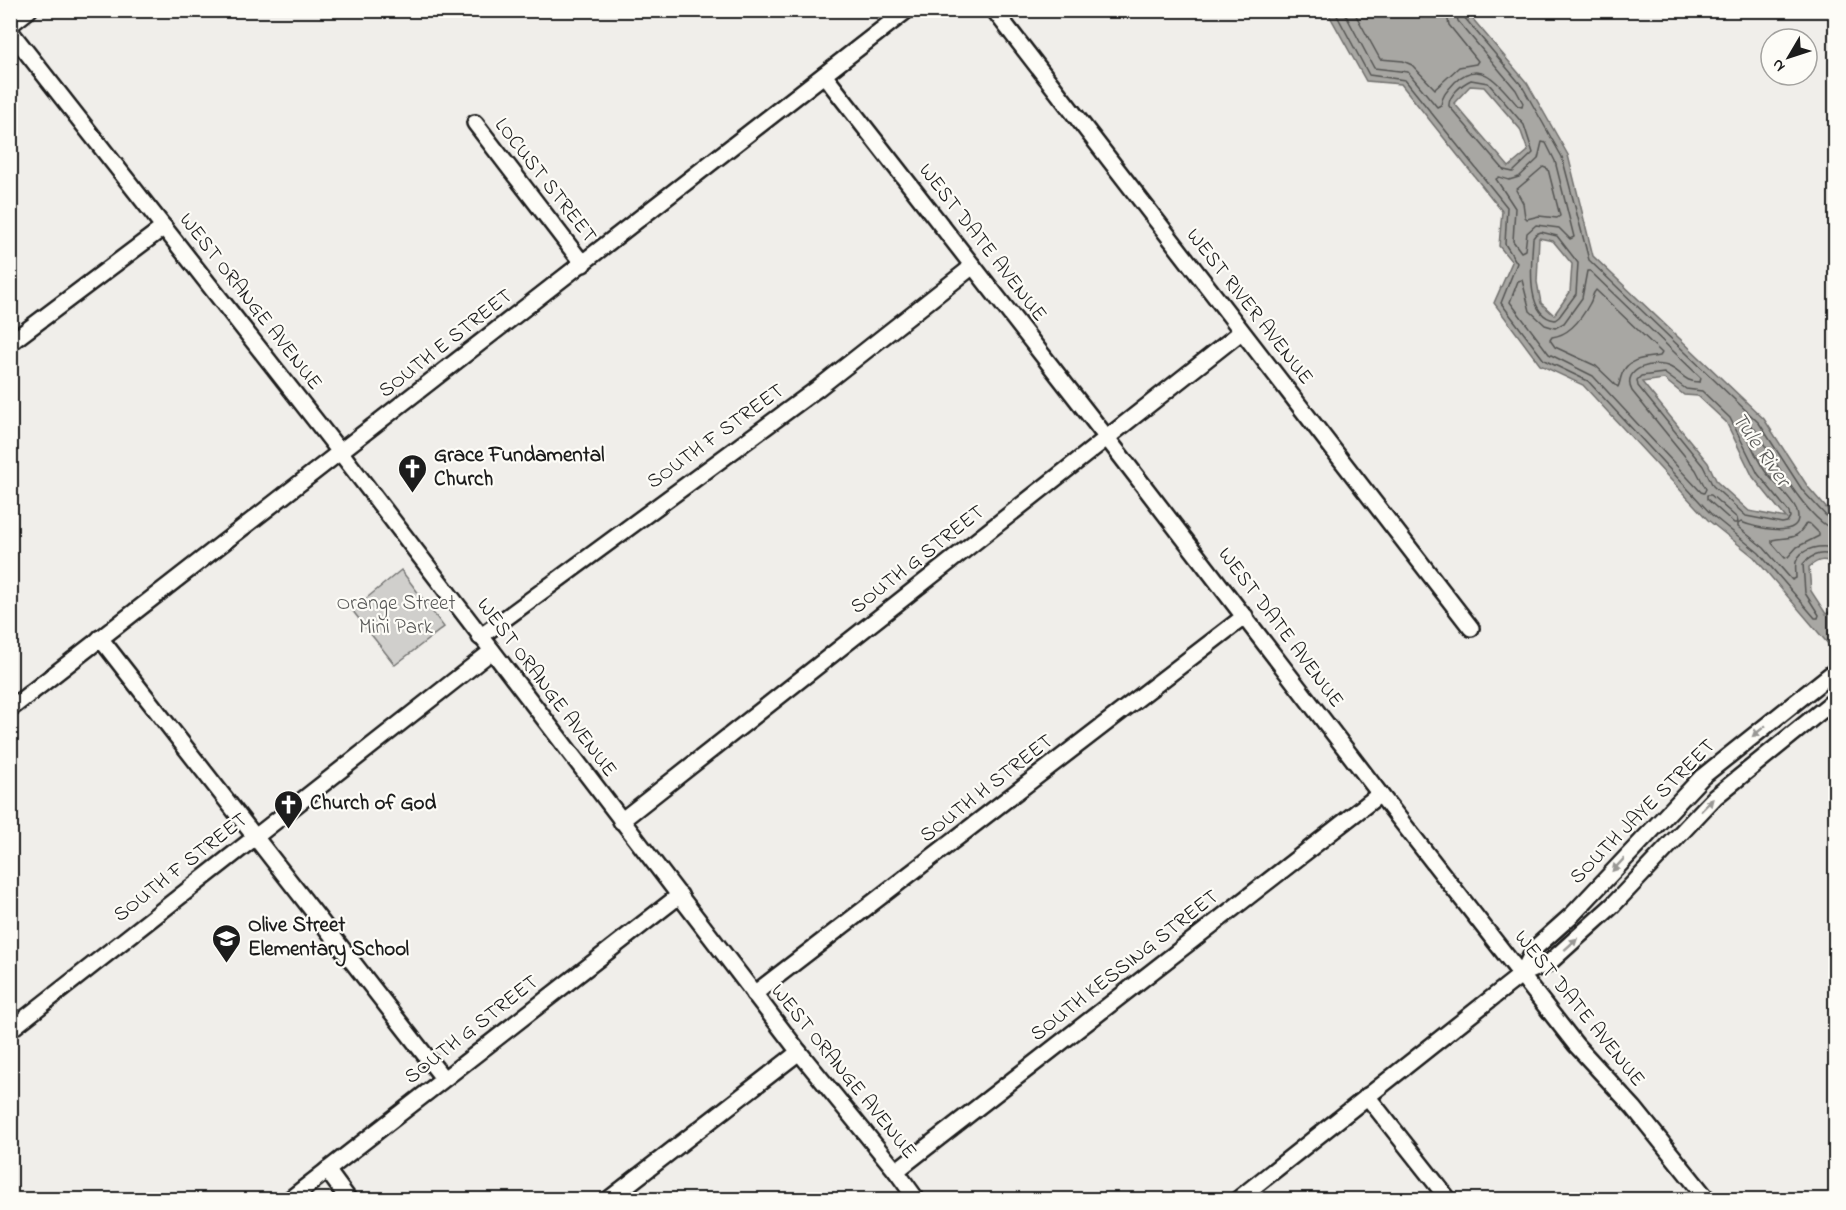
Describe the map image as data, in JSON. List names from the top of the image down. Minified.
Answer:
{"streets":{"street":["LOCUST STREET","WEST DATE AVENUE","WEST ORANGE AVENUE","WEST RIVER AVENUE","SOUTH E STREET","SOUTH F STREET","SOUTH G STREET","SOUTH H STREET","SOUTH JAYE STREET","SOUTH KESSING STREET"]},"crossings":[["LOCUST STREET","SOUTH E STREET"],["WEST DATE AVENUE","SOUTH E STREET"],["WEST DATE AVENUE","SOUTH F STREET"],["WEST DATE AVENUE","SOUTH G STREET"],["WEST DATE AVENUE","SOUTH H STREET"],["WEST DATE AVENUE","SOUTH JAYE STREET"],["WEST DATE AVENUE","SOUTH KESSING STREET"],["WEST ORANGE AVENUE","SOUTH E STREET"],["WEST ORANGE AVENUE","SOUTH F STREET"],["WEST ORANGE AVENUE","SOUTH G STREET"],["WEST ORANGE AVENUE","SOUTH H STREET"],["WEST ORANGE AVENUE","SOUTH KESSING STREET"],["WEST RIVER AVENUE","SOUTH G STREET"]],"water":["Tule River"],"parks":["Orange Street Mini Park"],"places":{"church":["Grace Fundamental Church","Church of God"],"school or university":["Olive Street Elementary School"]},"north":"bottom left"}
